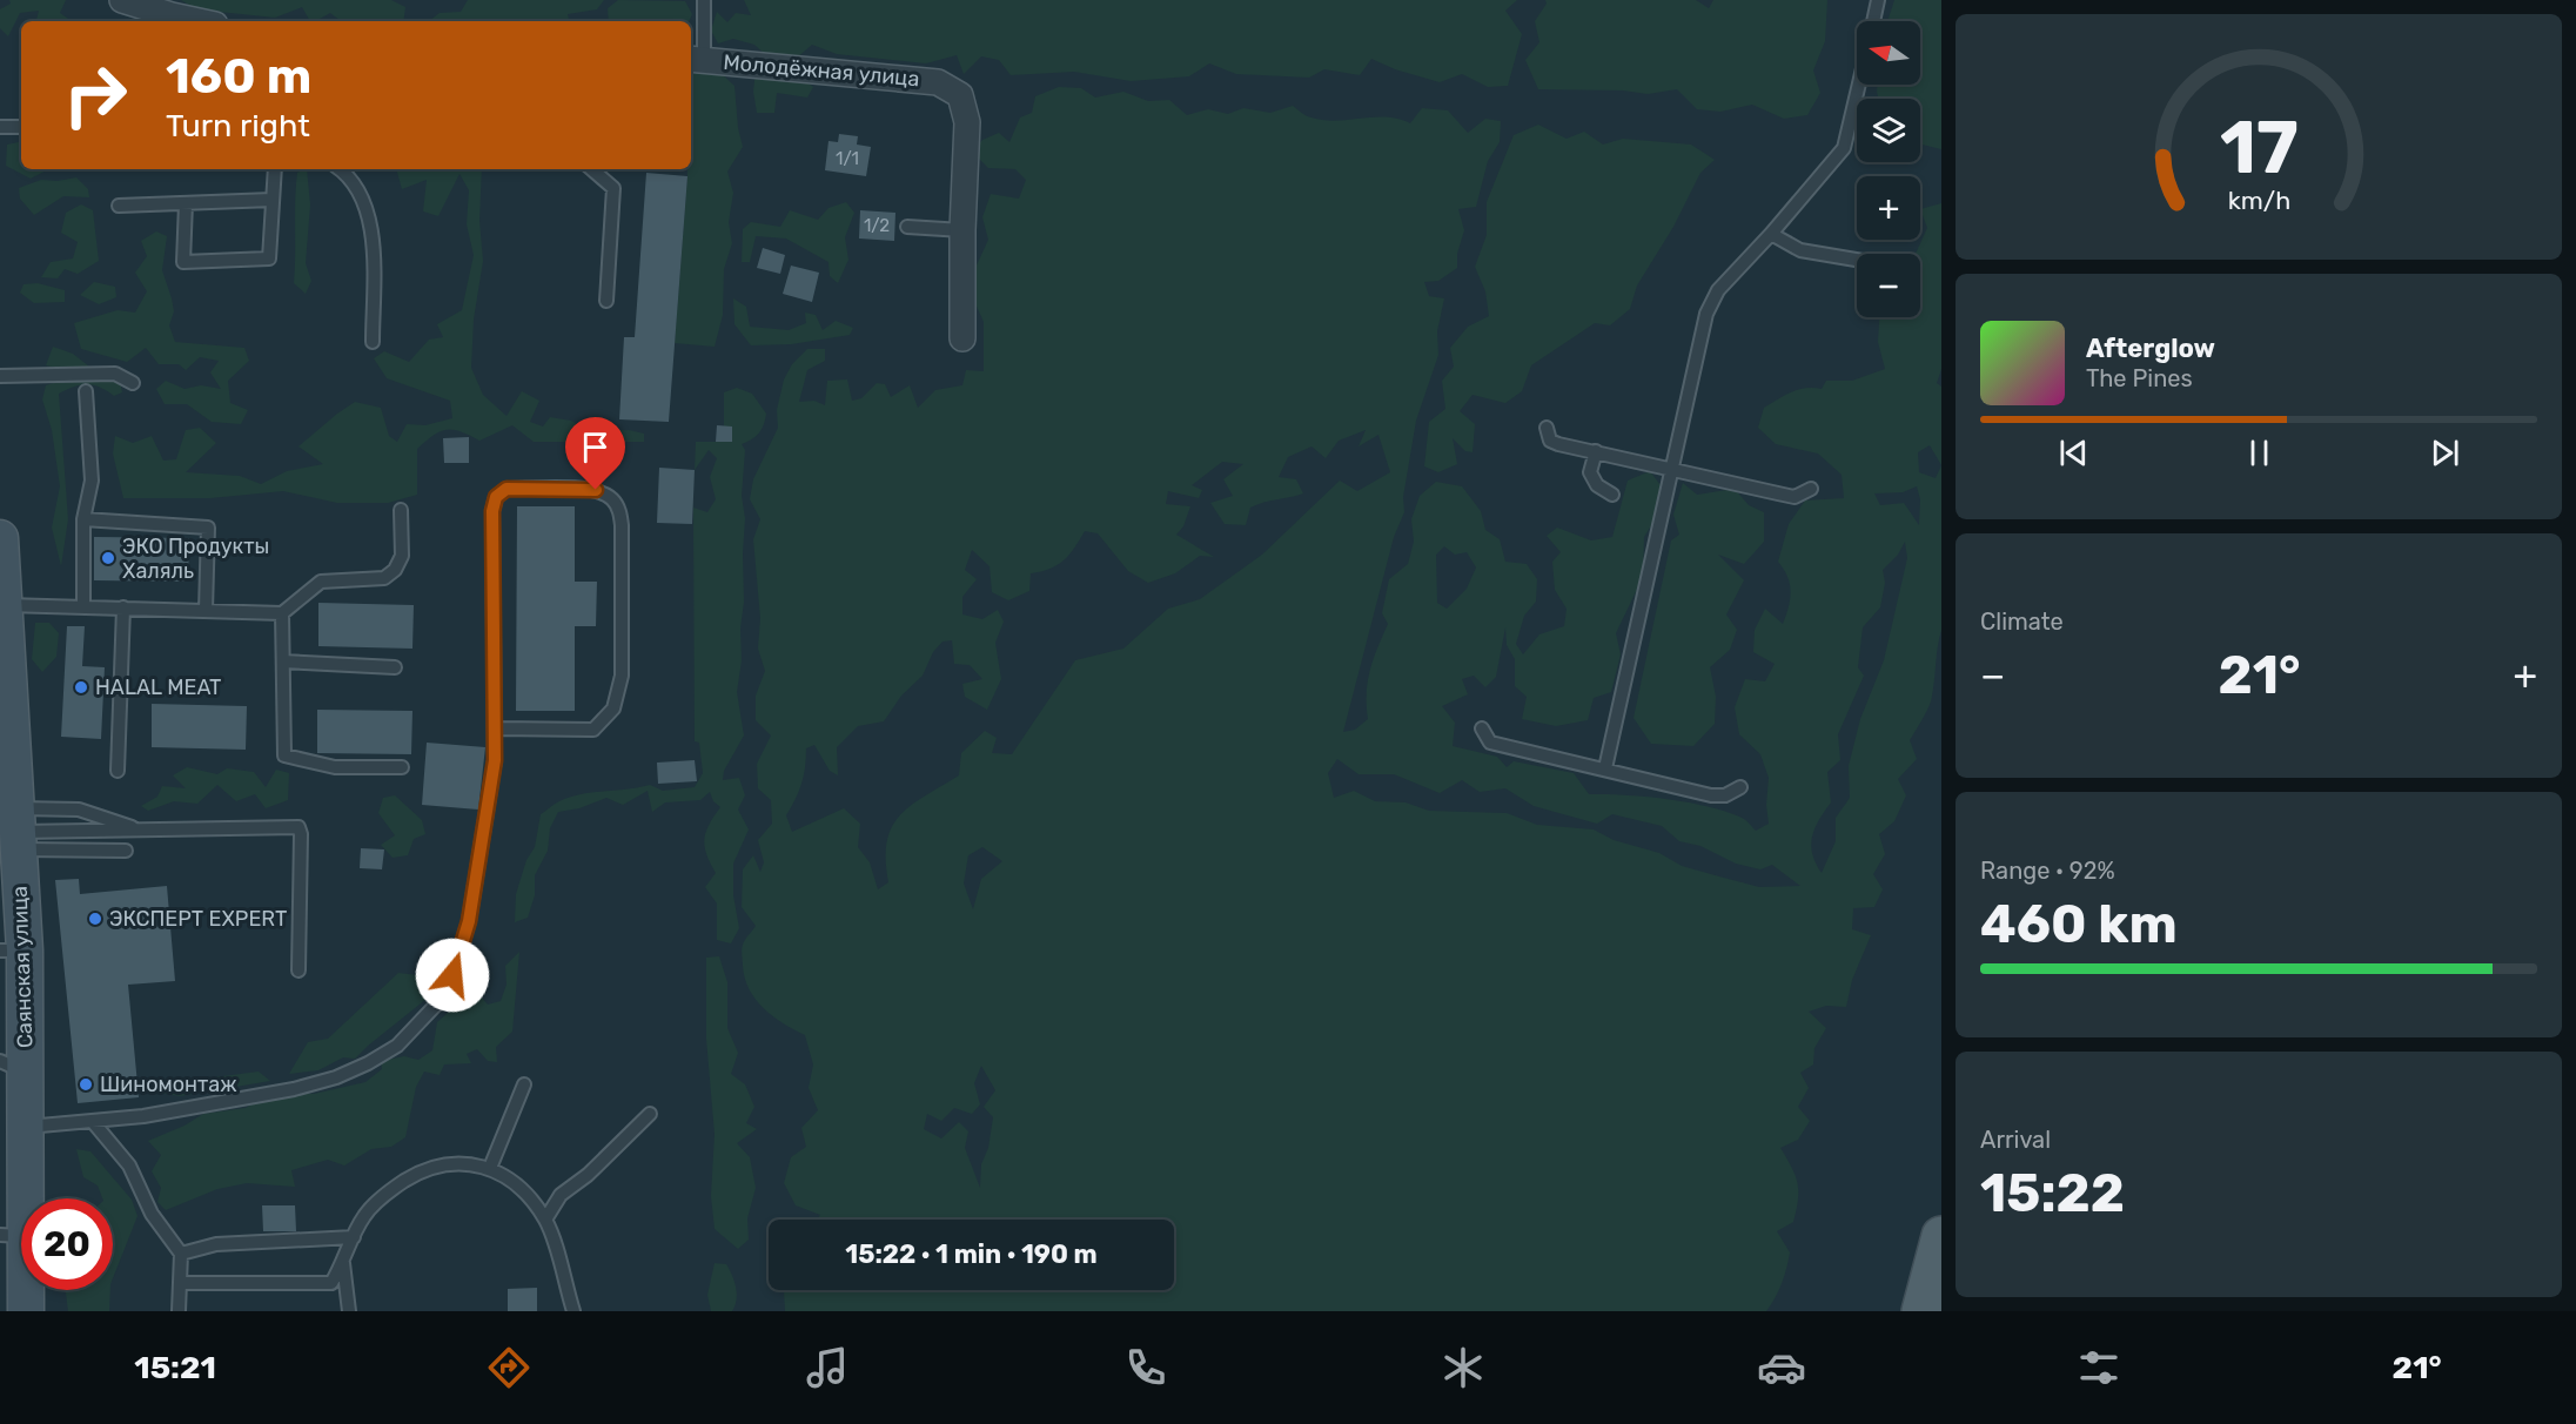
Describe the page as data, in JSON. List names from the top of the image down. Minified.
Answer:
{"streets":{"street":["Молодёжная улица","Саянская улица"]},"places":["ЭКО Продукты Халяль","HALAL MEAT","ЭКСПЕРТ EXPERT","Шиномонтаж"],"house_numbers":["1/1","1/2"],"north":"left","page":{"map_buttons":["+","−"],"turn":["160 m","Turn right"],"song":["Afterglow","The Pines"],"tile":["Climate",["Range · 92%","460 km"],["Arrival","15:22"]],"heat":["−","21°","+"],"limit":"20","trip":"15:22 · 1 min · 190 m","tabs":["15:21","21°"],"gauge":["17","km/h"]}}
